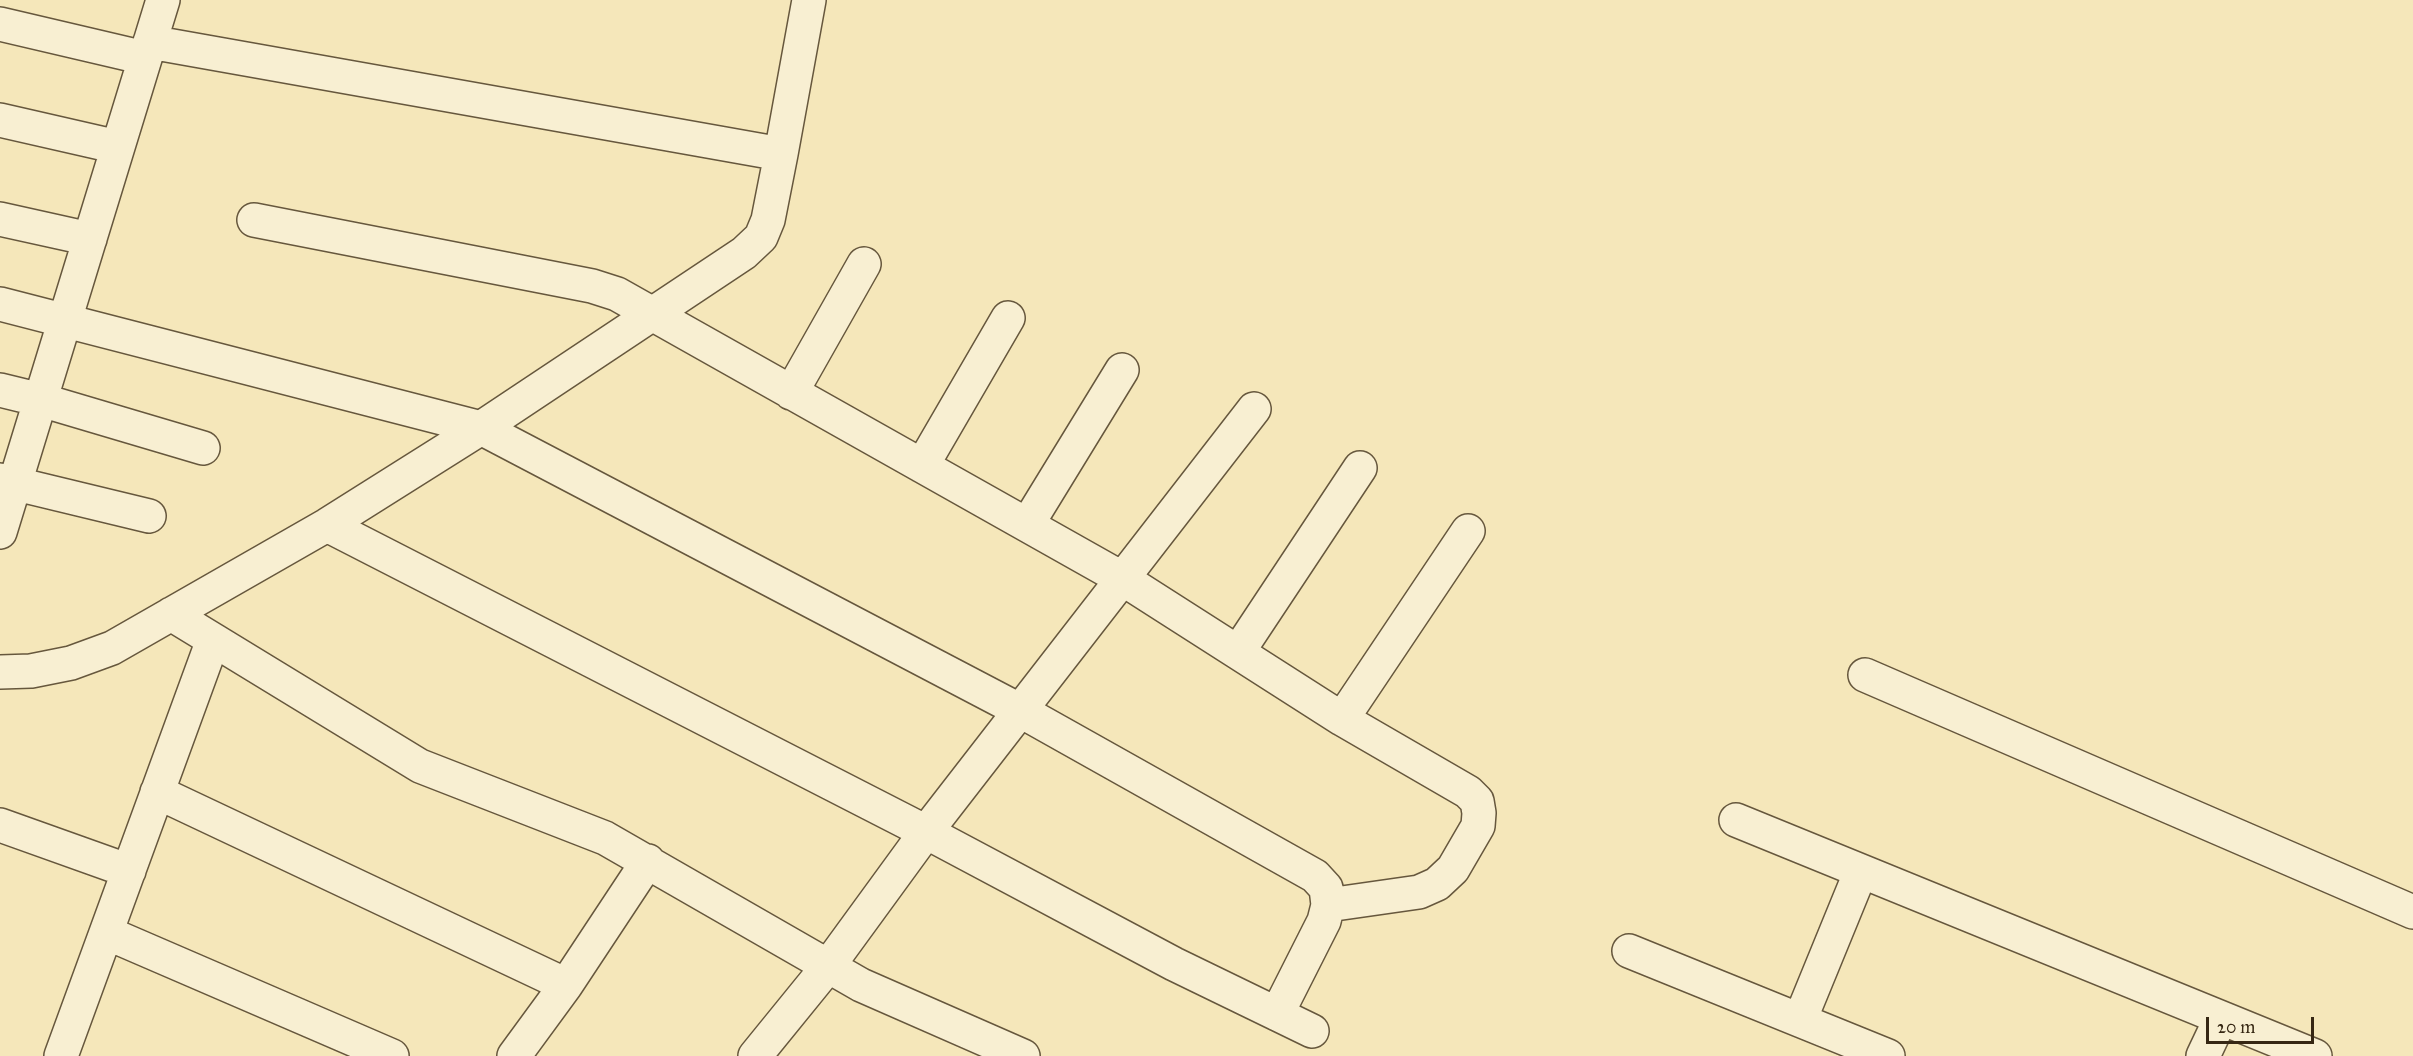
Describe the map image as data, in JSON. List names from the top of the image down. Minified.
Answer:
{"scale_bar":"20 m"}
